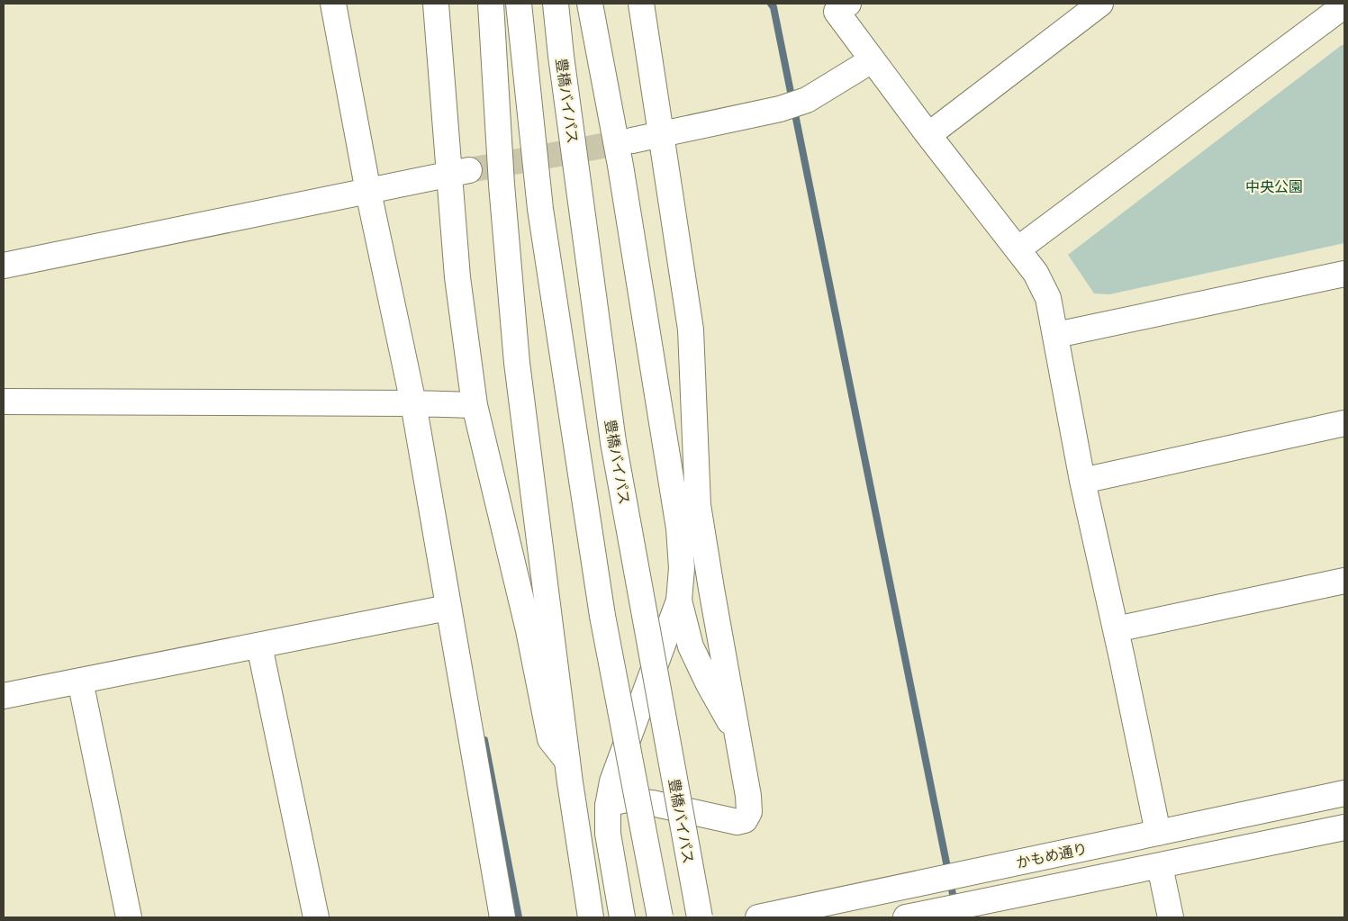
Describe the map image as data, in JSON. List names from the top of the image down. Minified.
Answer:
{"streets":{"main road":["豊橋バイパス","かもめ通り"]},"parks":["中央公園"]}
